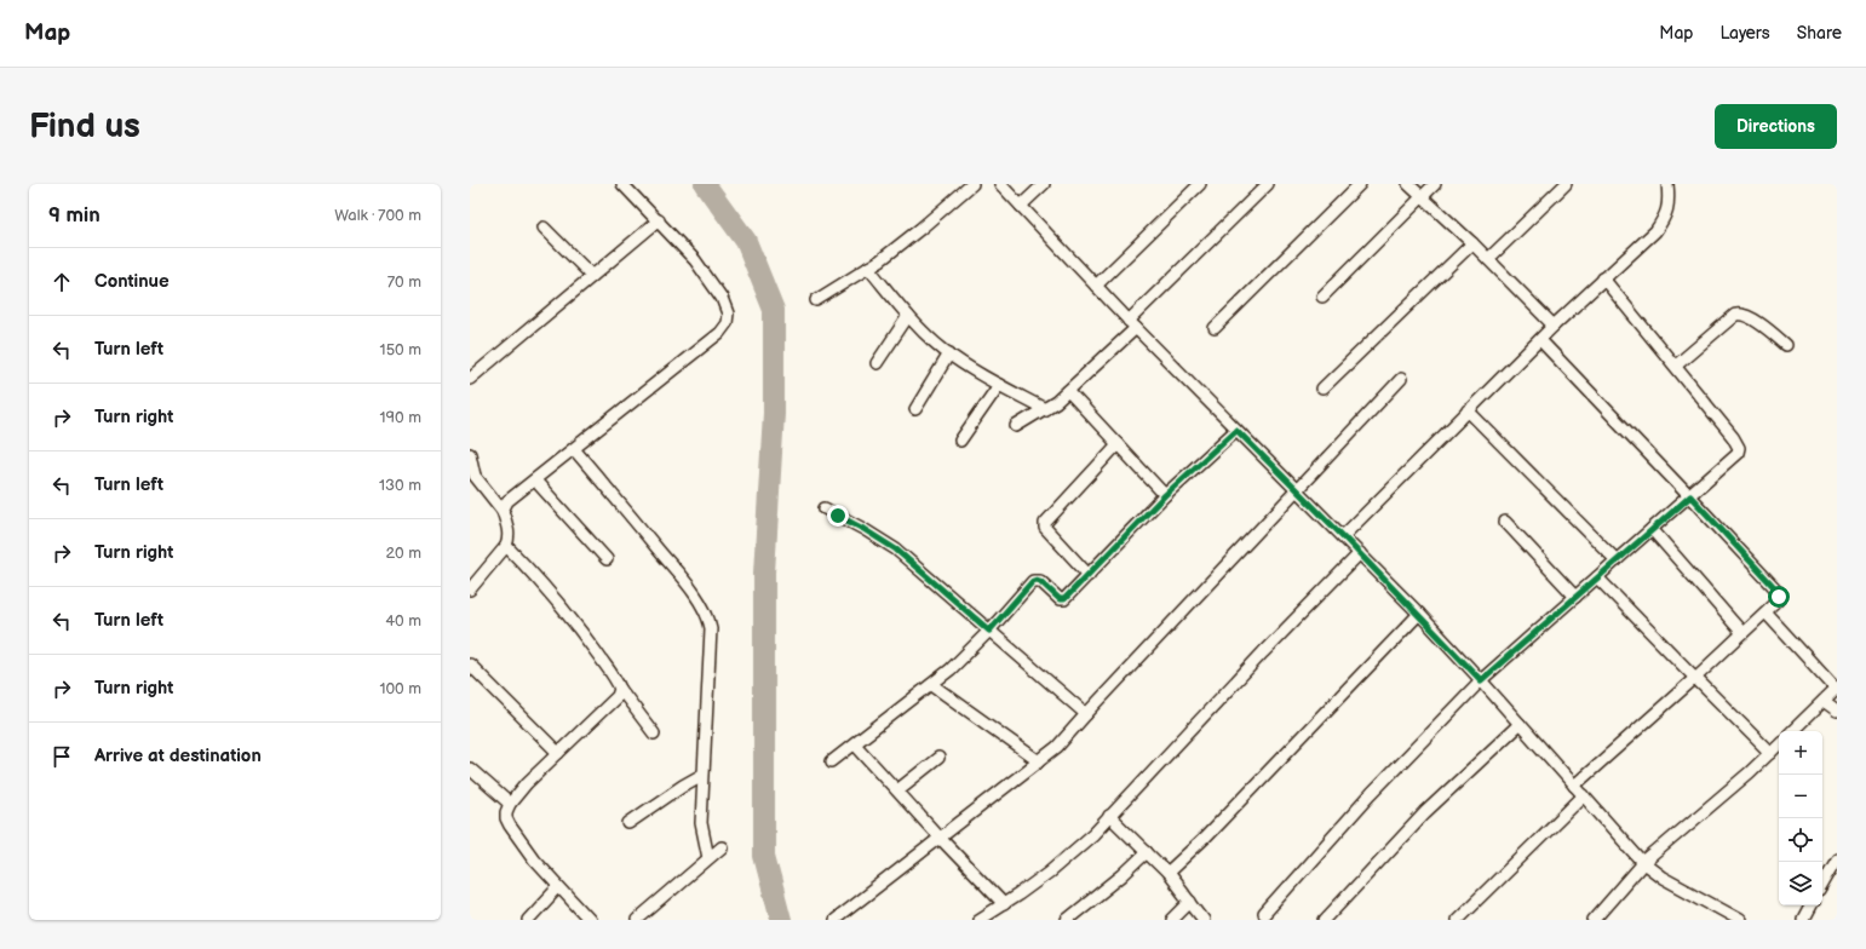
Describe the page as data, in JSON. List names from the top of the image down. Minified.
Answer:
{"page":{"header":"Map","nav":["Map","Layers","Share"],"buttons":"Directions","title":"Find us","heading":["9 min","Walk · 700 m"],"list":[["Continue","70 m"],["Turn left","150 m"],["Turn right","190 m"],["Turn left","130 m"],["Turn right","20 m"],["Turn left","40 m"],["Turn right","100 m"],"Arrive at destination"],"map_buttons":["+","−"]}}
